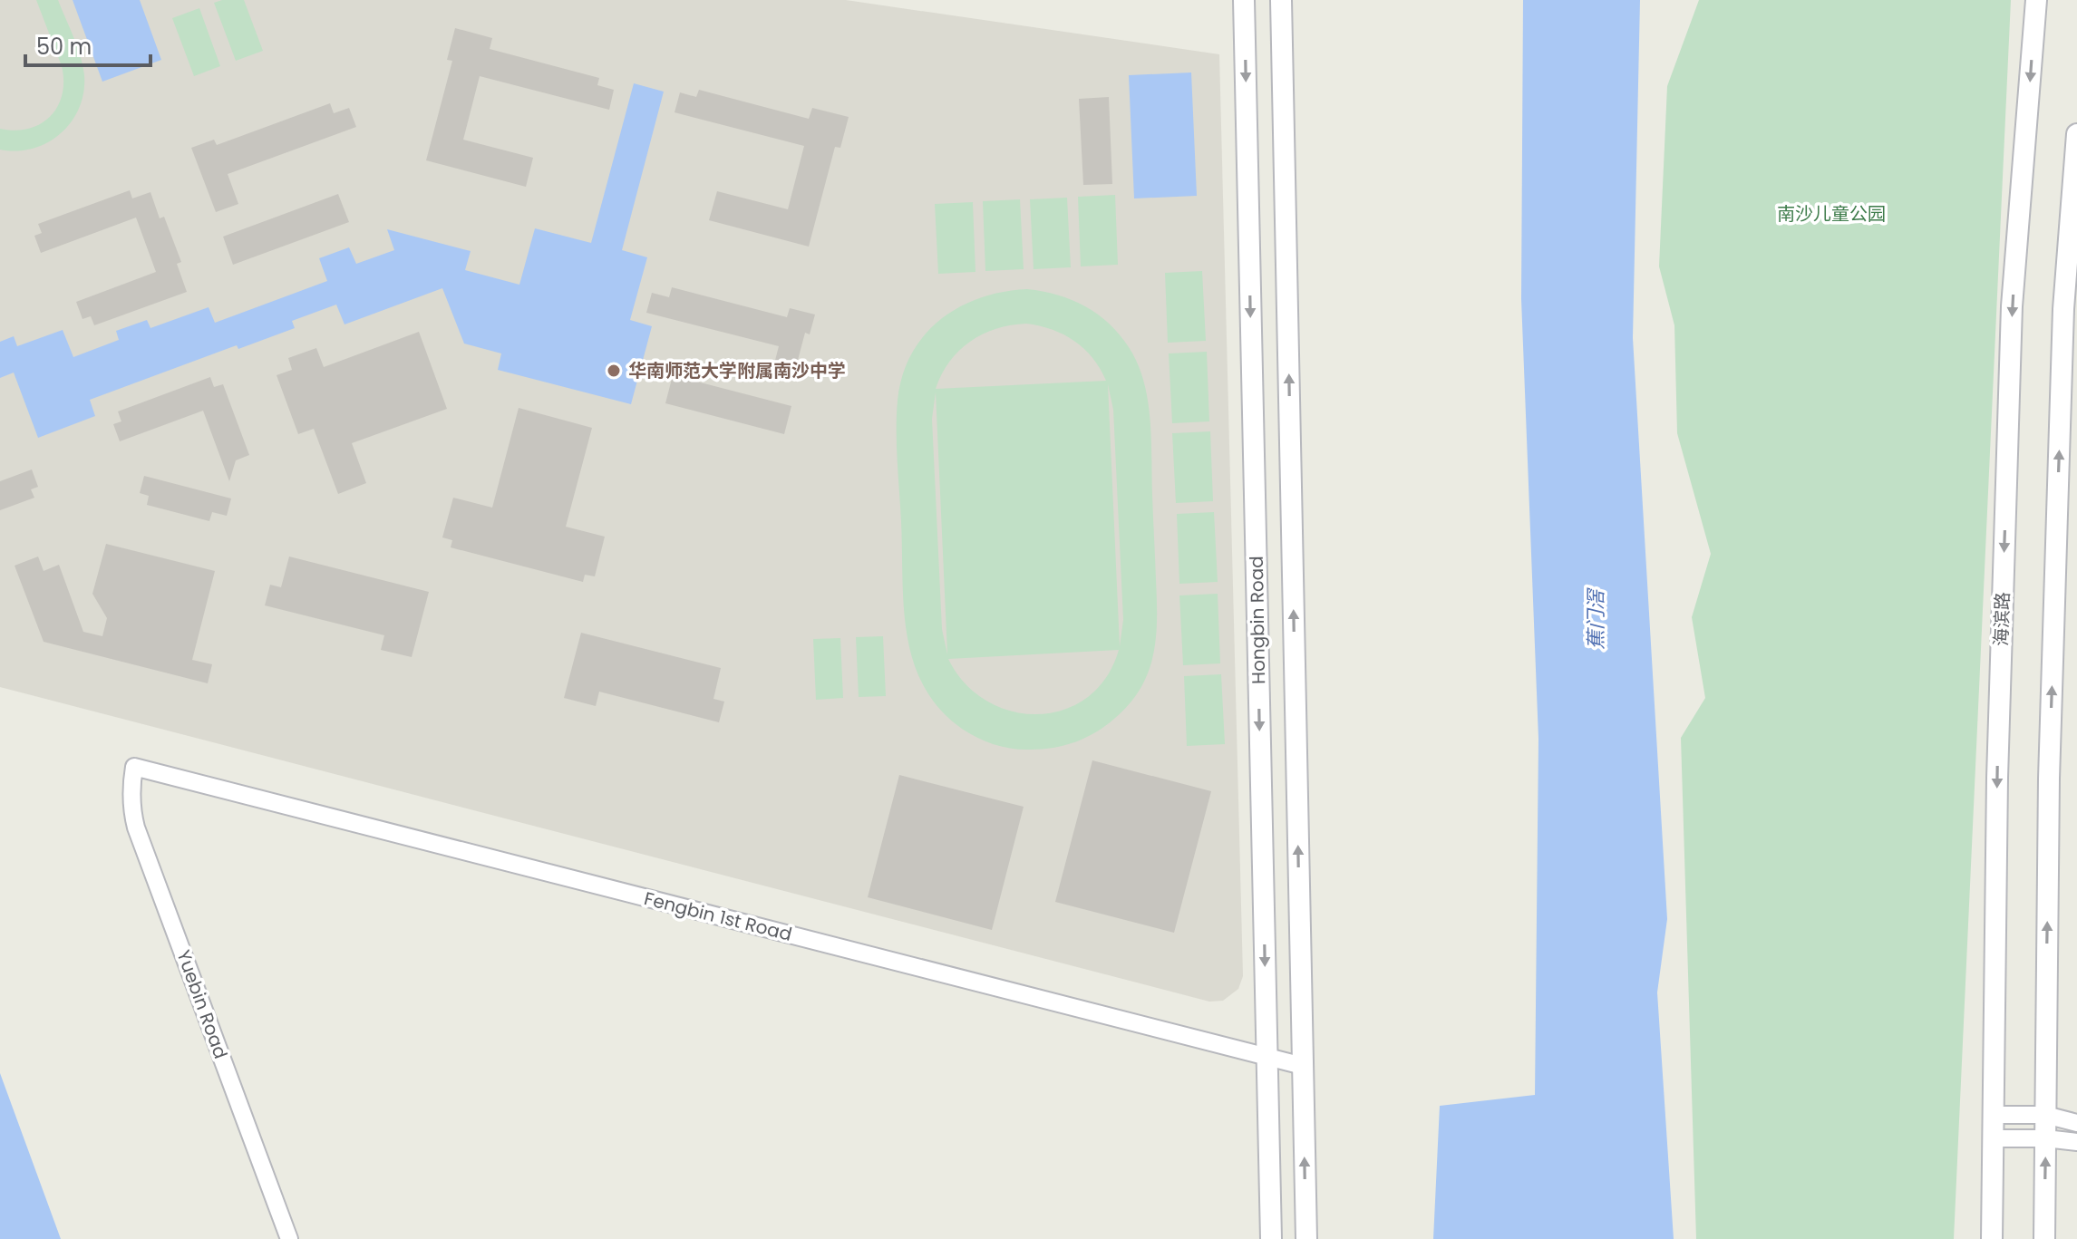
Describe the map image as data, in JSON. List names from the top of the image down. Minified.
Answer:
{"streets":{"street":["海滨路","Hongbin Road","Fengbin 1st Road","Yuebin Road"]},"crossings":[["Hongbin Road","Fengbin 1st Road"],["Fengbin 1st Road","Yuebin Road"]],"water":["蕉门滘"],"parks":["南沙儿童公园"],"places":["华南师范大学附属南沙中学"],"scale_bar":"50 m"}
